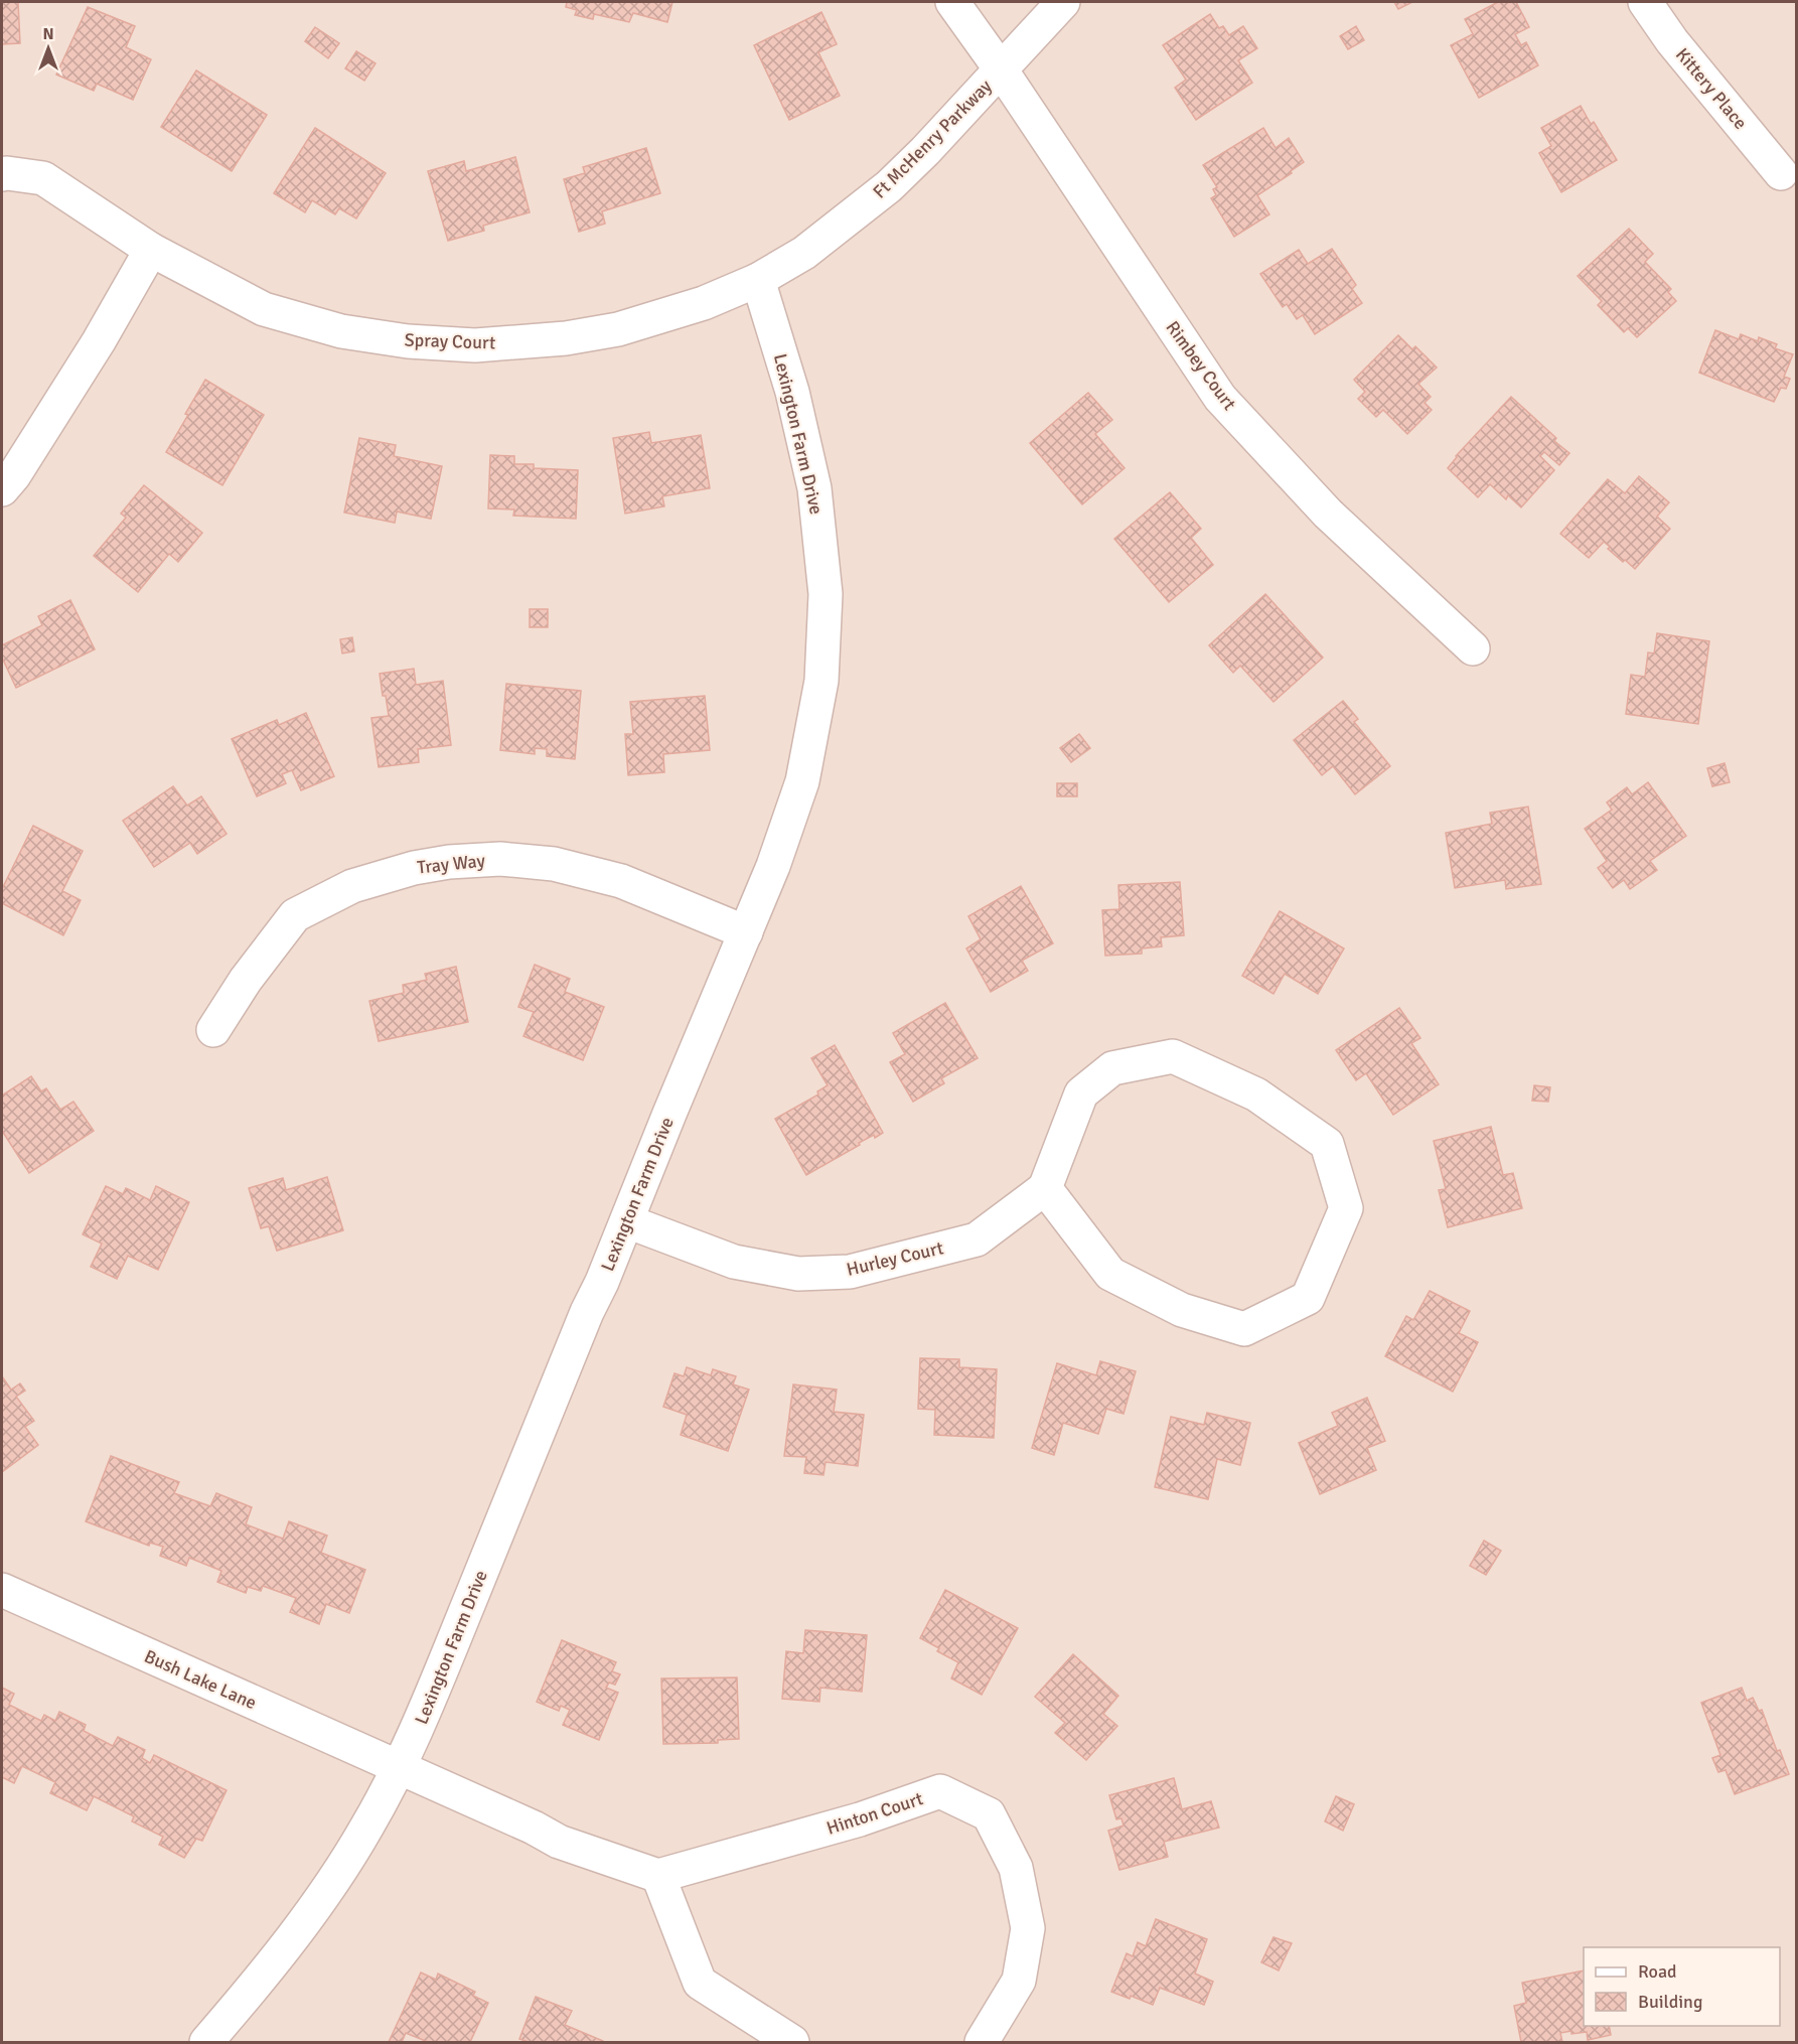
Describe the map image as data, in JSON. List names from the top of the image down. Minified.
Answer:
{"streets":{"street":["Kittery Place","Ft McHenry Parkway","Spray Court","Rimbey Court","Lexington Farm Drive","Tray Way","Hurley Court","Bush Lake Lane","Hinton Court"]},"crossings":[["Ft McHenry Parkway","Spray Court"],["Ft McHenry Parkway","Rimbey Court"],["Ft McHenry Parkway","Lexington Farm Drive"],["Spray Court","Lexington Farm Drive"],["Lexington Farm Drive","Tray Way"],["Lexington Farm Drive","Hurley Court"],["Lexington Farm Drive","Bush Lake Lane"]],"legend":["Road","Building"],"north":"top"}
